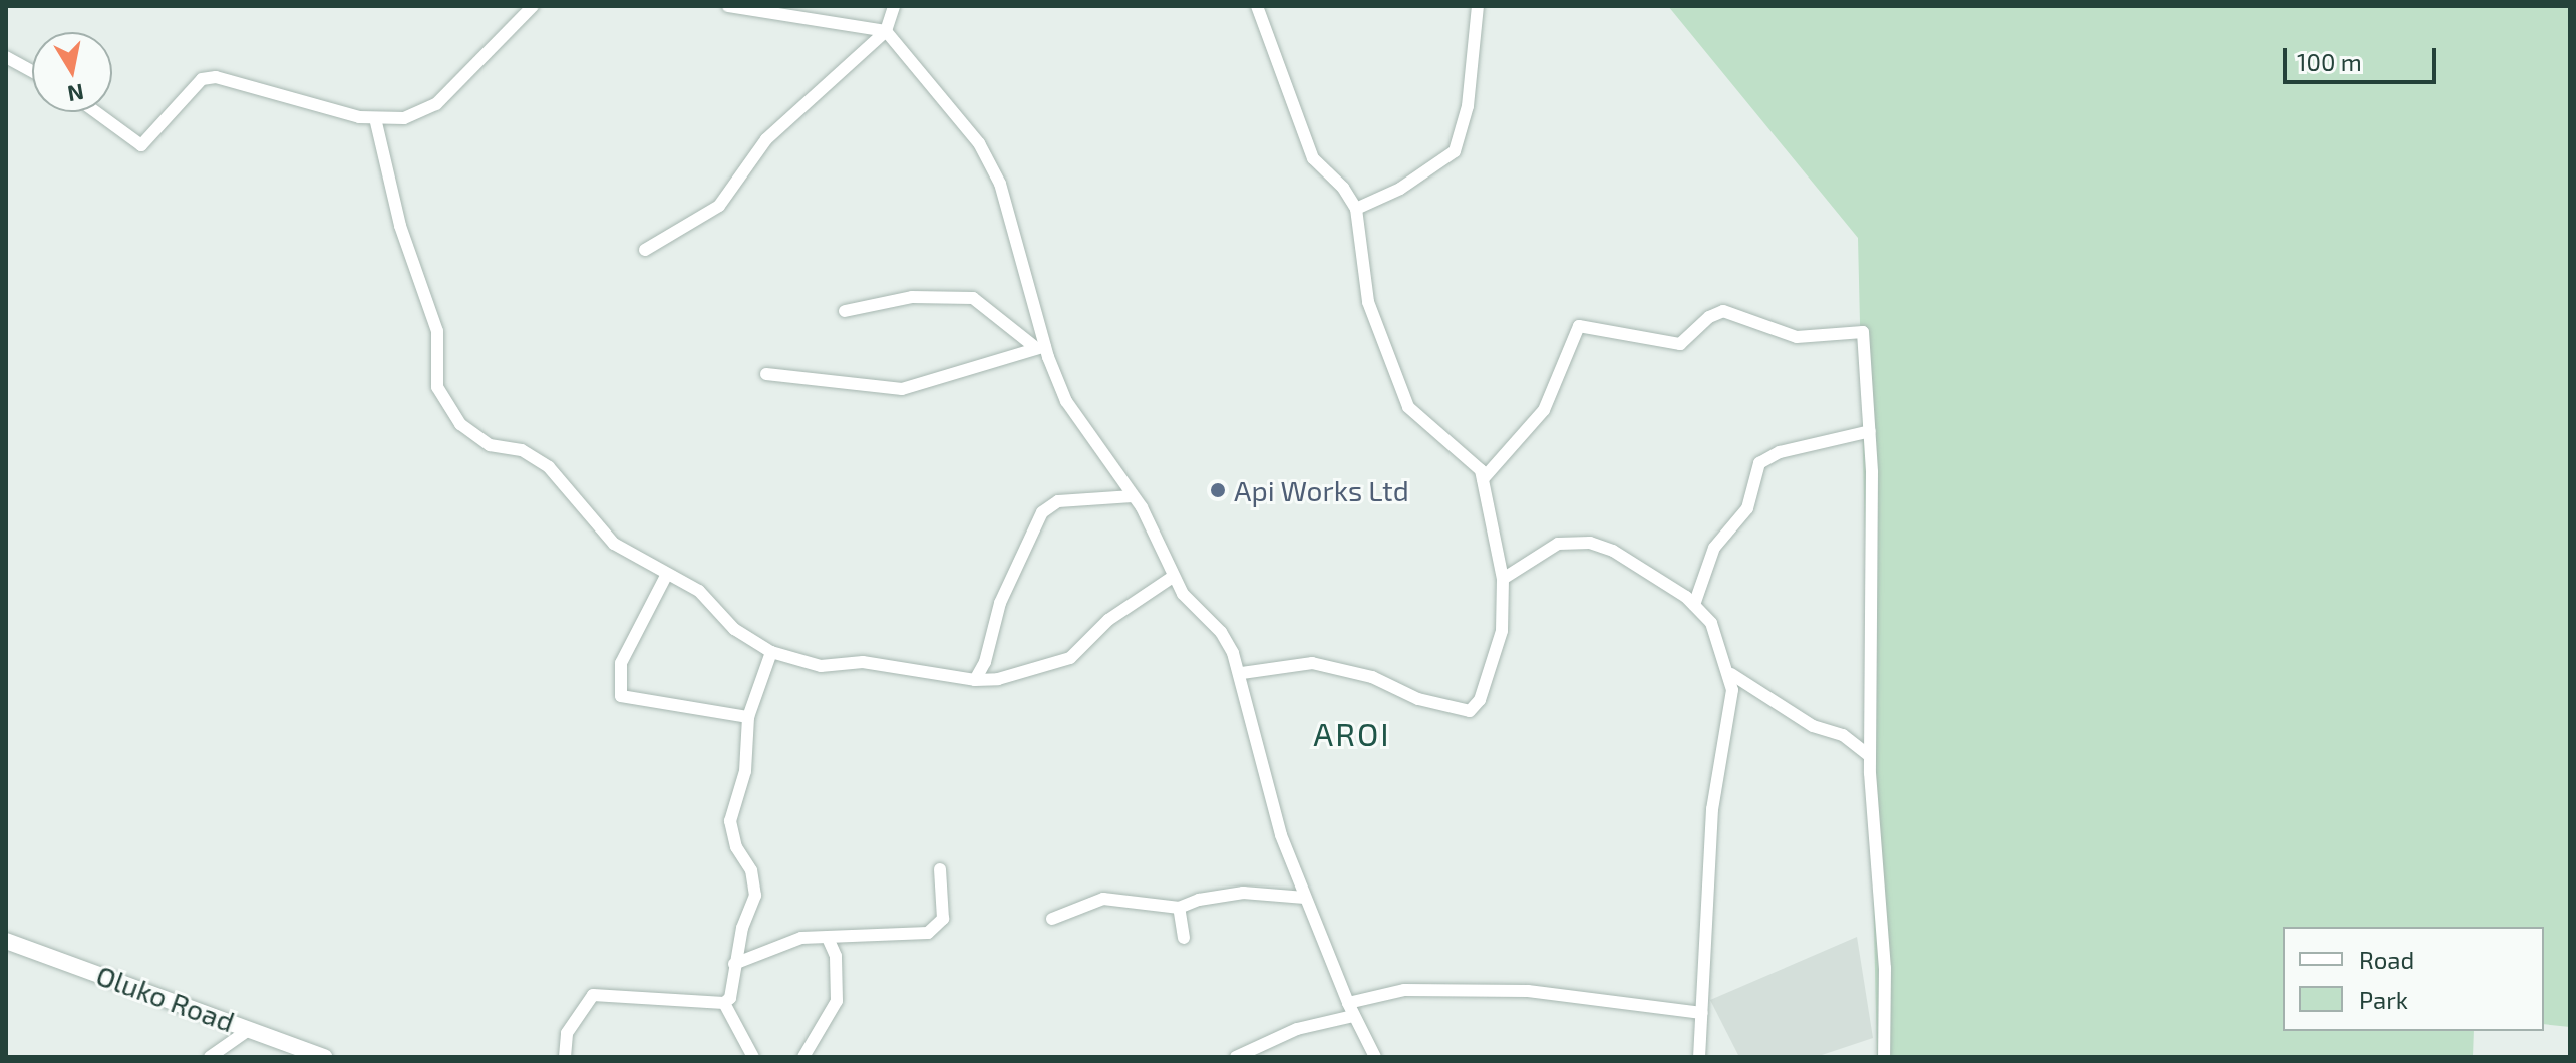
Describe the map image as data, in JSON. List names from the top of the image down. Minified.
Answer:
{"streets":{"main road":["Oluko Road"]},"districts":["AROI"],"places":["Api Works Ltd"],"legend":["Road","Park"],"scale_bar":"100 m","north":"bottom"}
